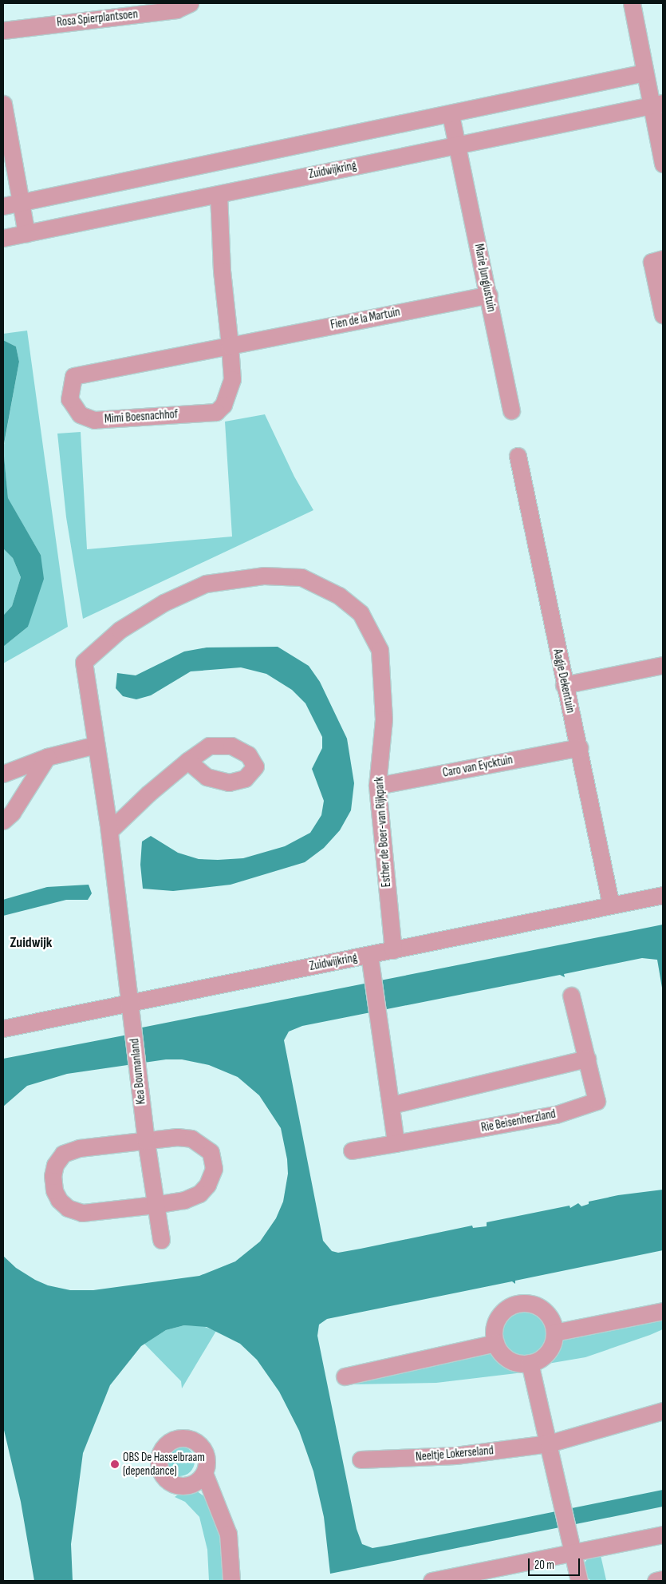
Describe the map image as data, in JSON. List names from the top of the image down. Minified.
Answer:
{"streets":{"street":["Rosa Spierplantsoen","Zuidwijkring","Marie Jungiustuin","Fien de la Martuin","Mimi Boesnachhof","Aagje Dekentuin","Caro van Eycktuin","Esther de Boer-van Rijkpark","Kea Boumanland","Rie Beisenherzland","Neeltje Lokerseland"]},"crossings":[["Zuidwijkring","Marie Jungiustuin"],["Zuidwijkring","Mimi Boesnachhof"],["Zuidwijkring","Aagje Dekentuin"],["Zuidwijkring","Esther de Boer-van Rijkpark"],["Zuidwijkring","Kea Boumanland"],["Marie Jungiustuin","Fien de la Martuin"],["Fien de la Martuin","Mimi Boesnachhof"],["Aagje Dekentuin","Caro van Eycktuin"],["Caro van Eycktuin","Esther de Boer-van Rijkpark"],["Esther de Boer-van Rijkpark","Kea Boumanland"]],"districts":["Zuidwijk"],"places":["OBS De Hasselbraam (dependance)"],"scale_bar":"20 m"}
